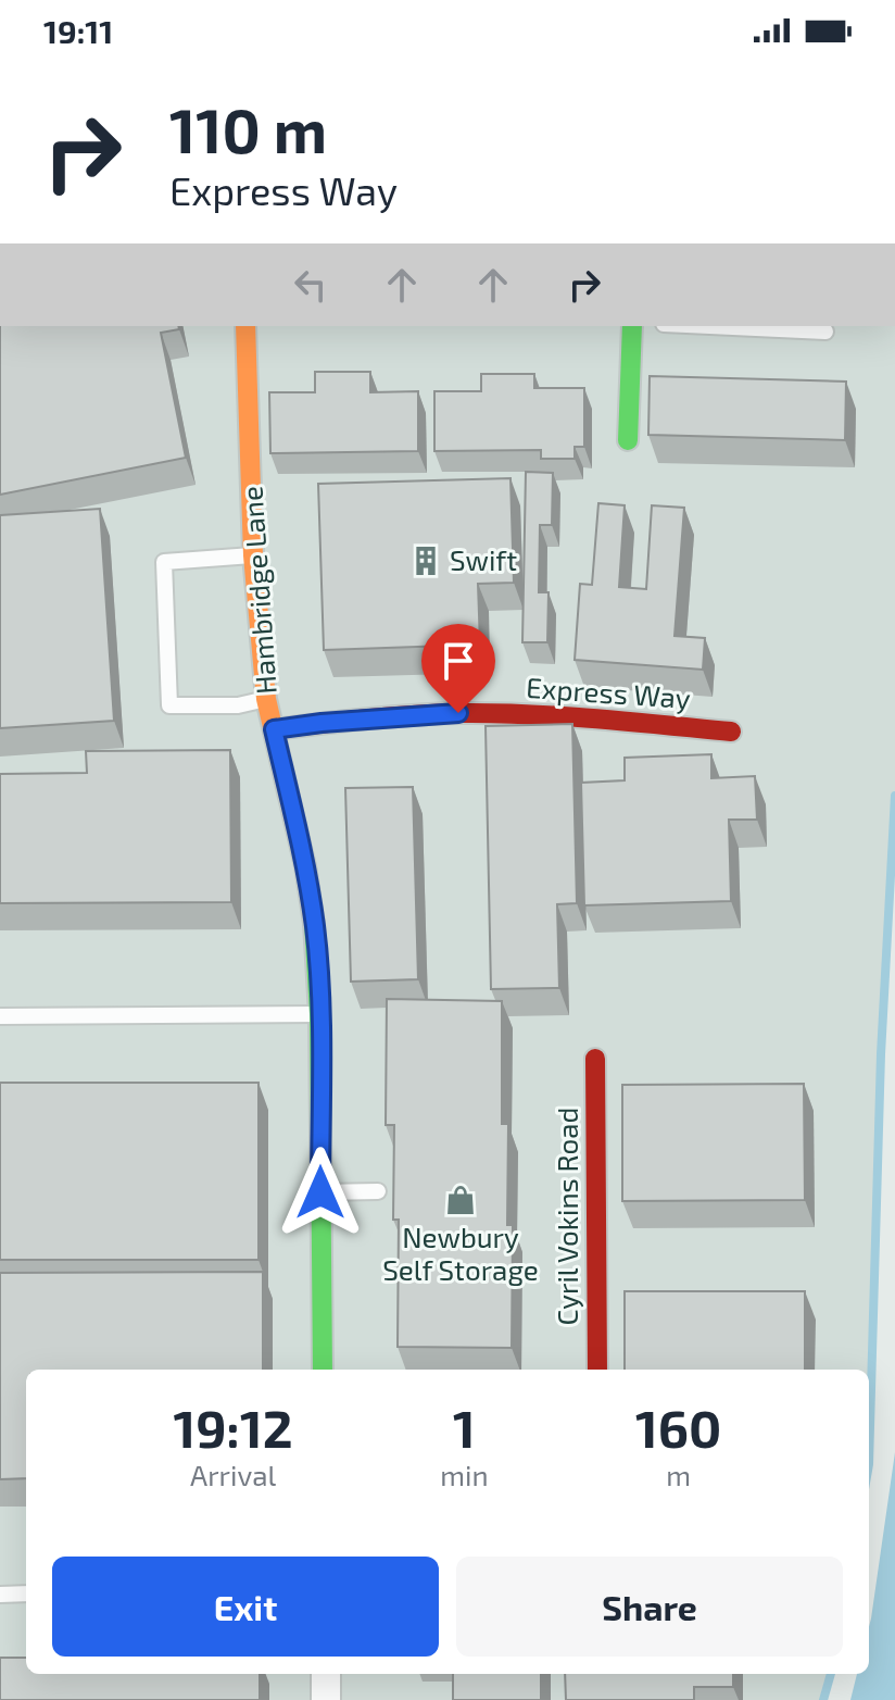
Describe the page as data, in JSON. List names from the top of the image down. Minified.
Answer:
{"streets":{"street":["Hambridge Lane","Express Way","Cyril Vokins Road"]},"crossings":[["Hambridge Lane","Express Way"]],"places":{"building":["Swift"],"shop":["Newbury Self Storage"]},"page":{"status":"19:11","turn":["110 m","Express Way"],"eta":["19:12","Arrival","1","min","160","m"],"buttons":["Exit","Share"]}}
